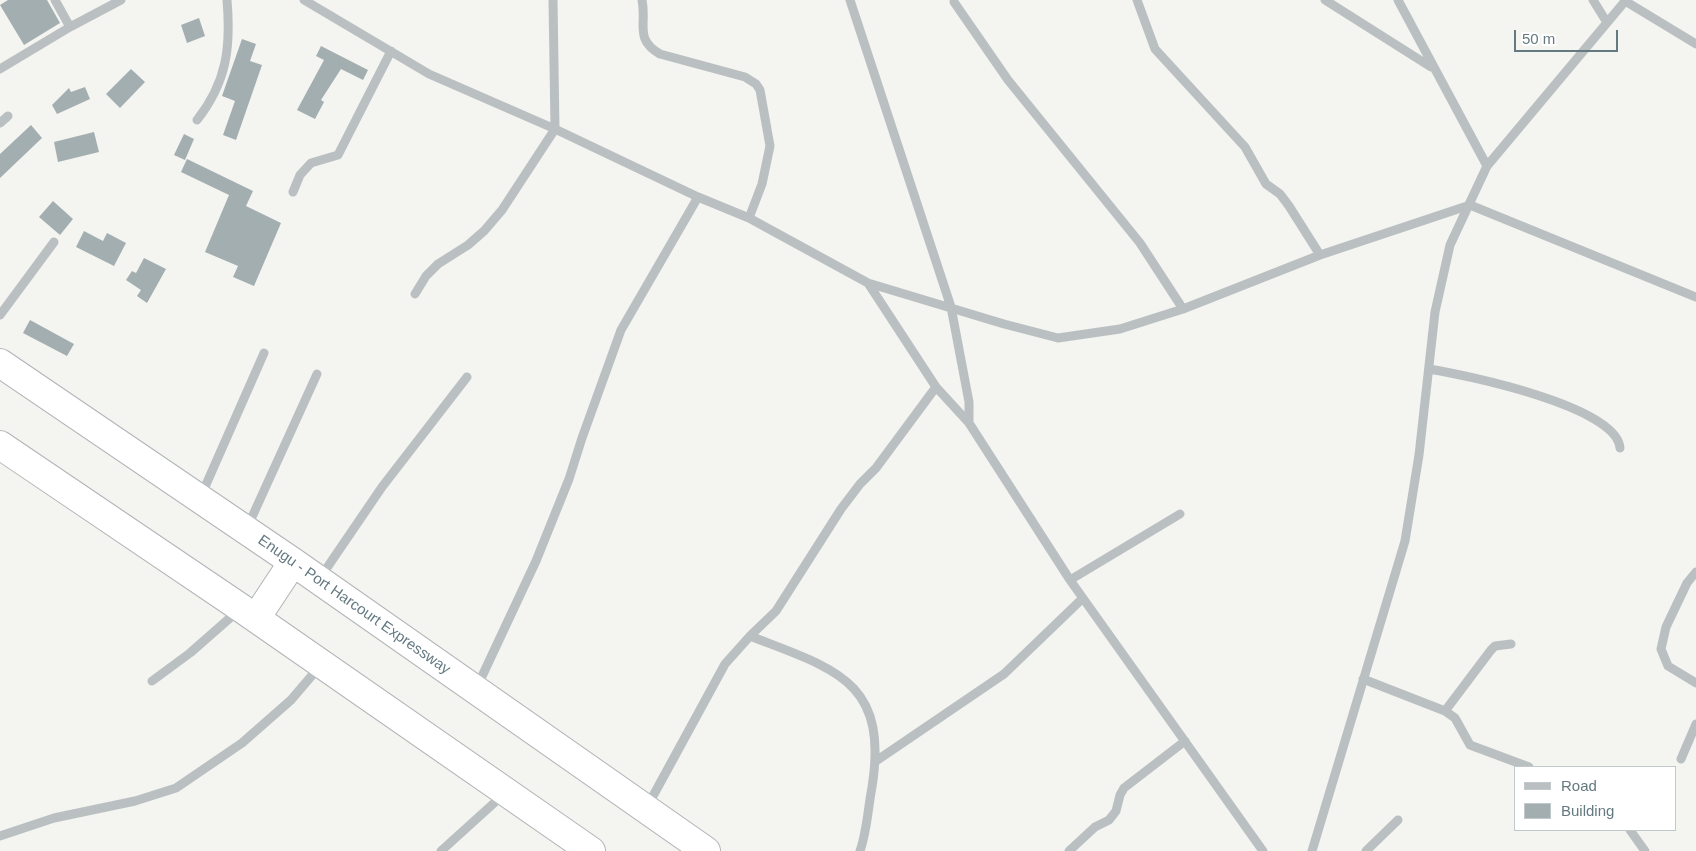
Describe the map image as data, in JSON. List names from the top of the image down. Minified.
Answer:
{"streets":{"highway":["Enugu - Port Harcourt Expressway"]},"legend":["Road","Building"],"scale_bar":"50 m"}
